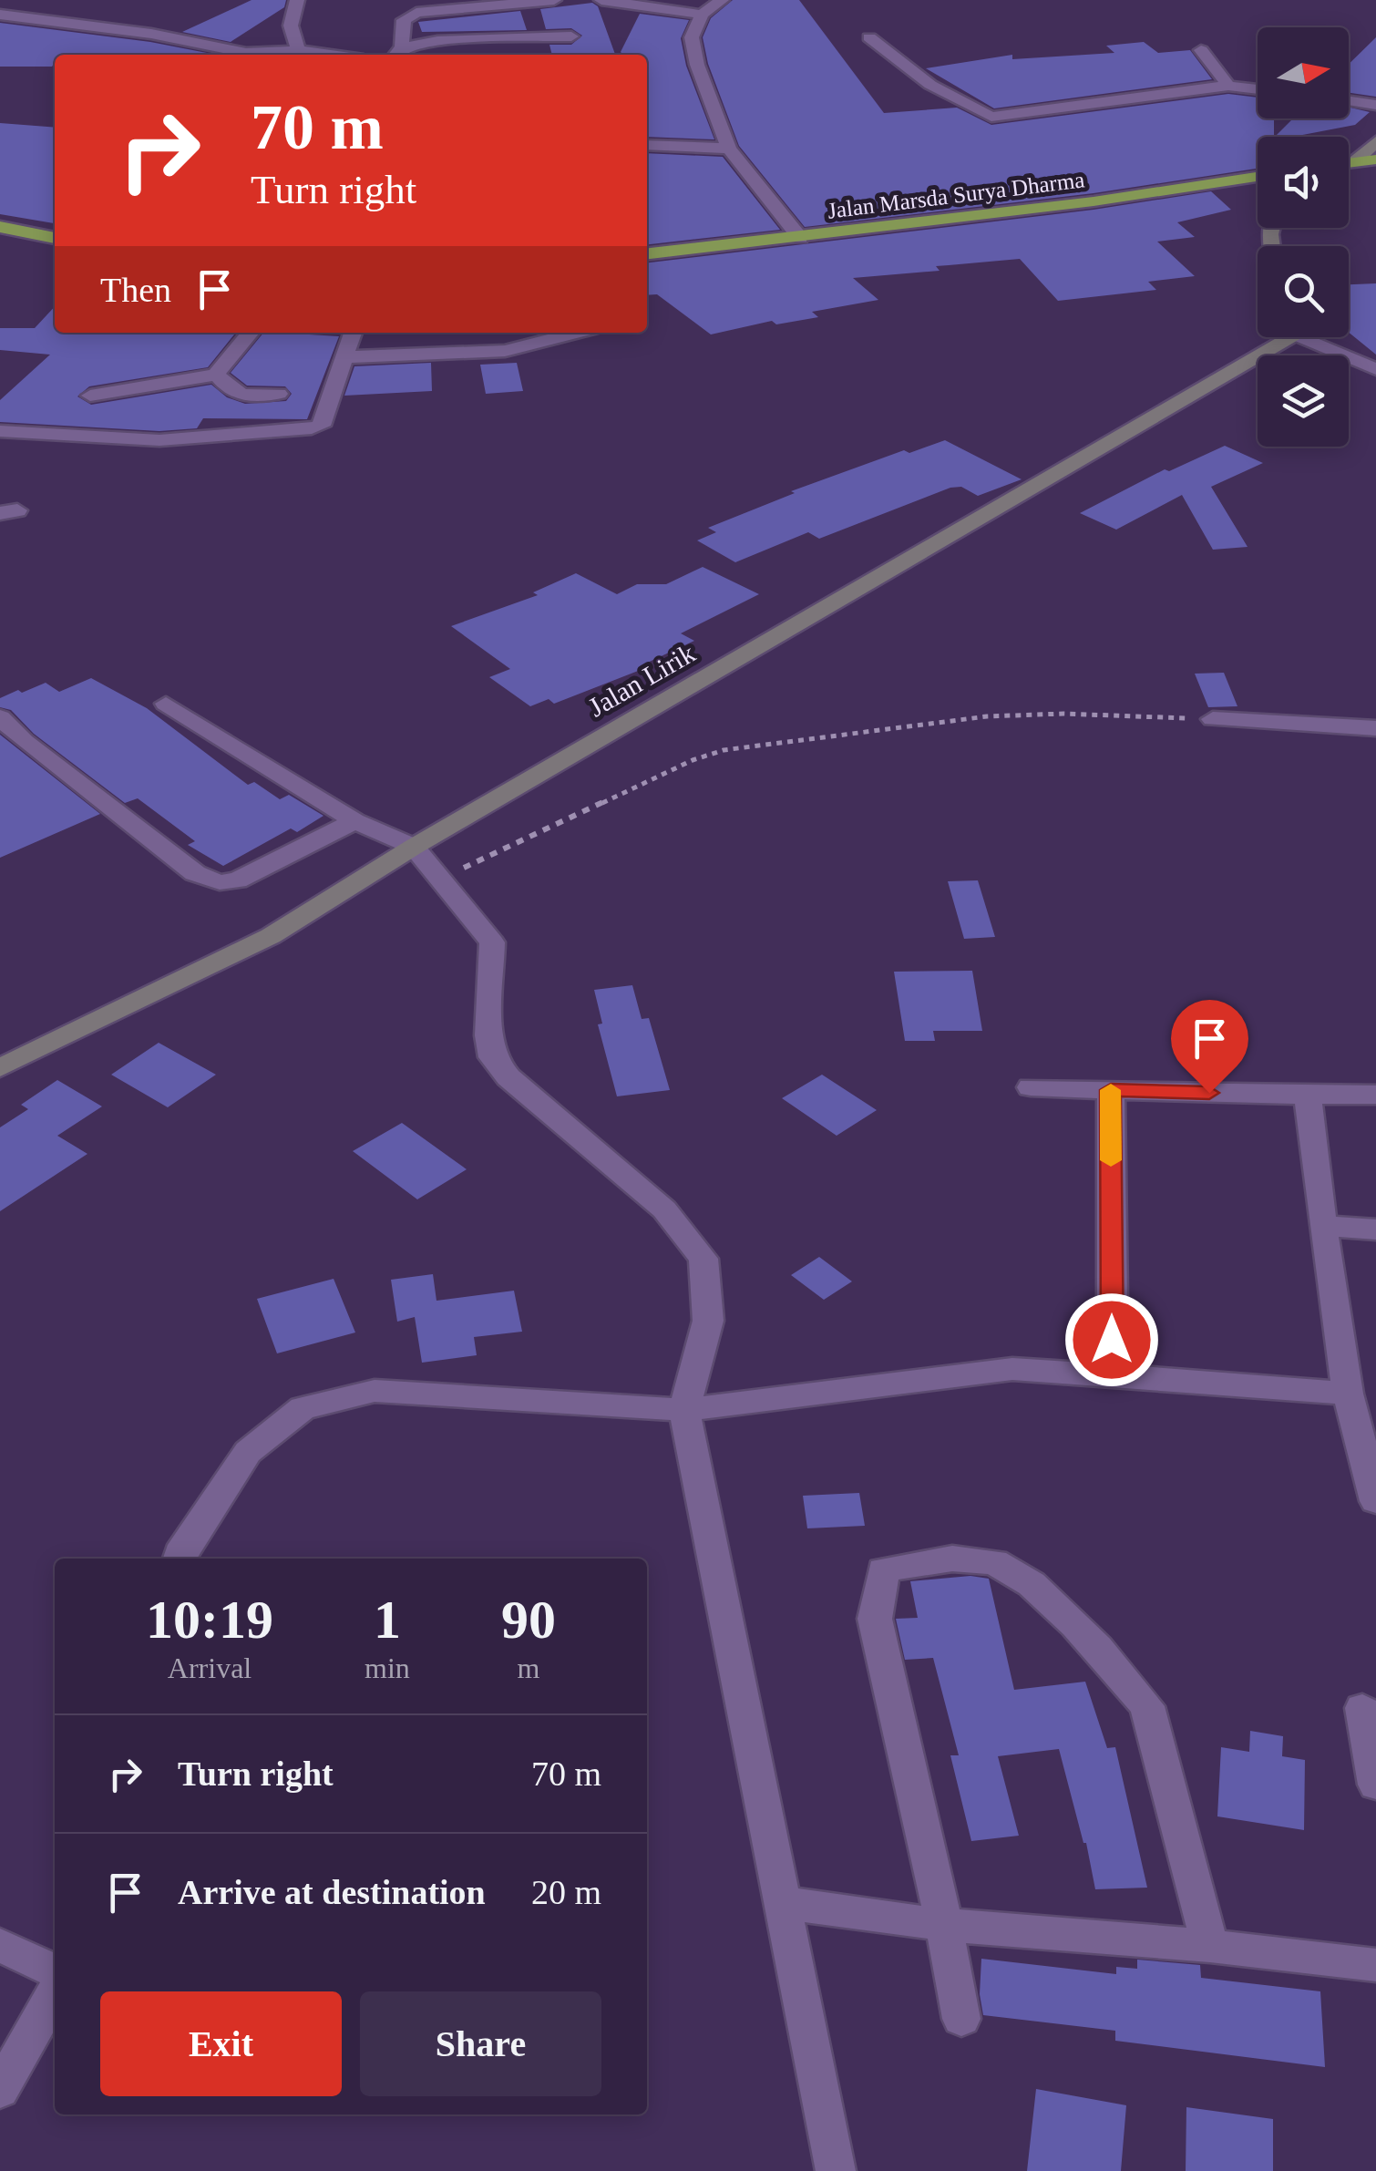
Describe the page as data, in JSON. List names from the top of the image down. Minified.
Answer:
{"streets":{"highway":["Jalan Marsda Surya Dharma"],"main road":["Jalan Lirik"]},"north":"right","page":{"turn":["70 m","Turn right"],"then":"Then","eta":["10:19","Arrival","1","min","90","m"],"list":[{"name":"Turn right","value":"70 m"},{"name":"Arrive at destination","value":"20 m"}],"buttons":["Exit","Share"]}}
